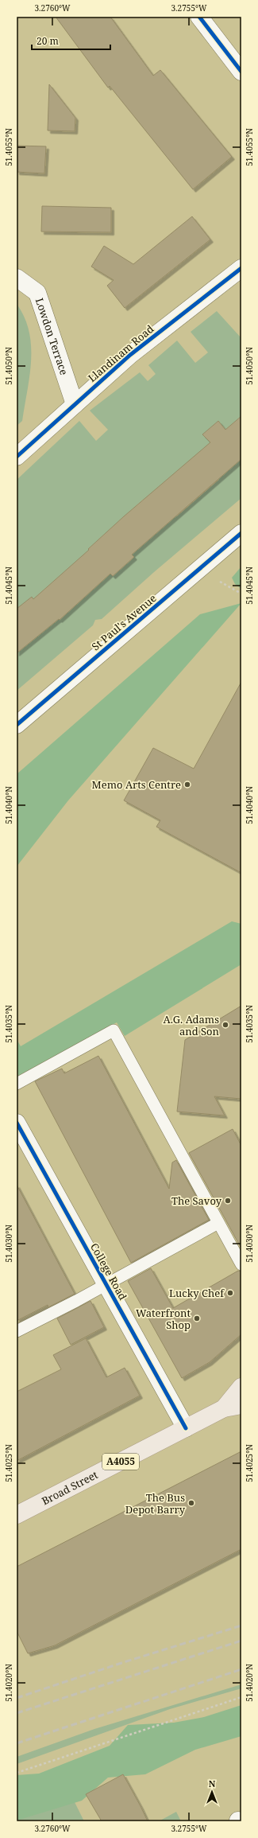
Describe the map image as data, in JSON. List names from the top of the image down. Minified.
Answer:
{"streets":{"main road":["A4055","Broad Street"],"street":["Lowdon Terrace","Llandinam Road","St Paul's Avenue","College Road"]},"crossings":[["Lowdon Terrace","Llandinam Road"],["College Road","Broad Street"]],"places":["Memo Arts Centre","A.G. Adams and Son","The Savoy","Lucky Chef","Waterfront Shop","The Bus Depot Barry"],"scale_bar":"20 m","north":"top","coordinates":["3.2760°W","3.2755°W","51.4055°N","51.4050°N","51.4045°N","51.4040°N","51.4035°N","51.4030°N","51.4025°N","51.4020°N"]}
